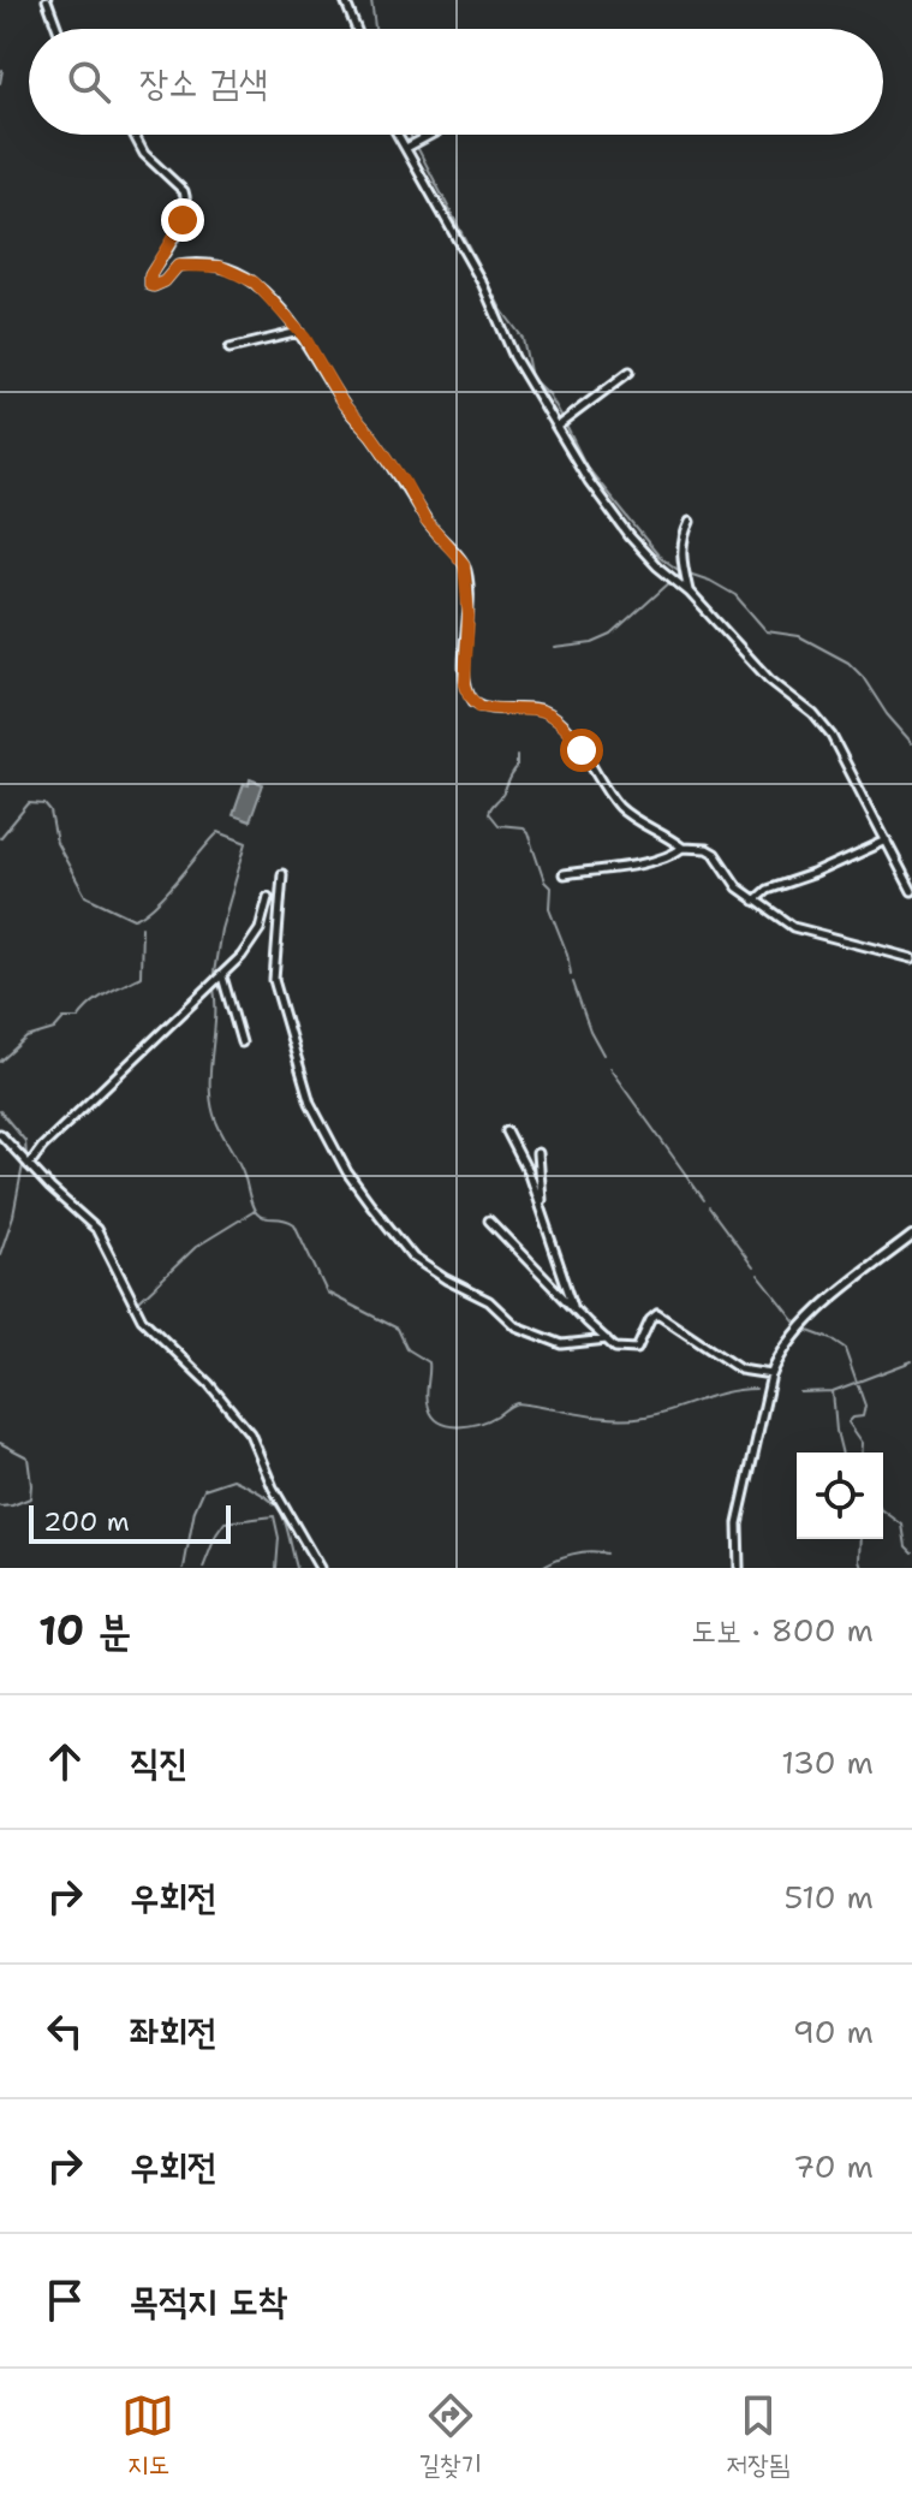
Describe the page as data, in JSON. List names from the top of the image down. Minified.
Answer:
{"scale_bar":"200 m","page":{"search":"장소 검색","scale":"200 m","heading":["10 분","도보 · 800 m"],"list":[["직진","130 m"],["우회전","510 m"],["좌회전","90 m"],["우회전","70 m"],"목적지 도착"],"nav":["지도","길찾기","저장됨"]}}
